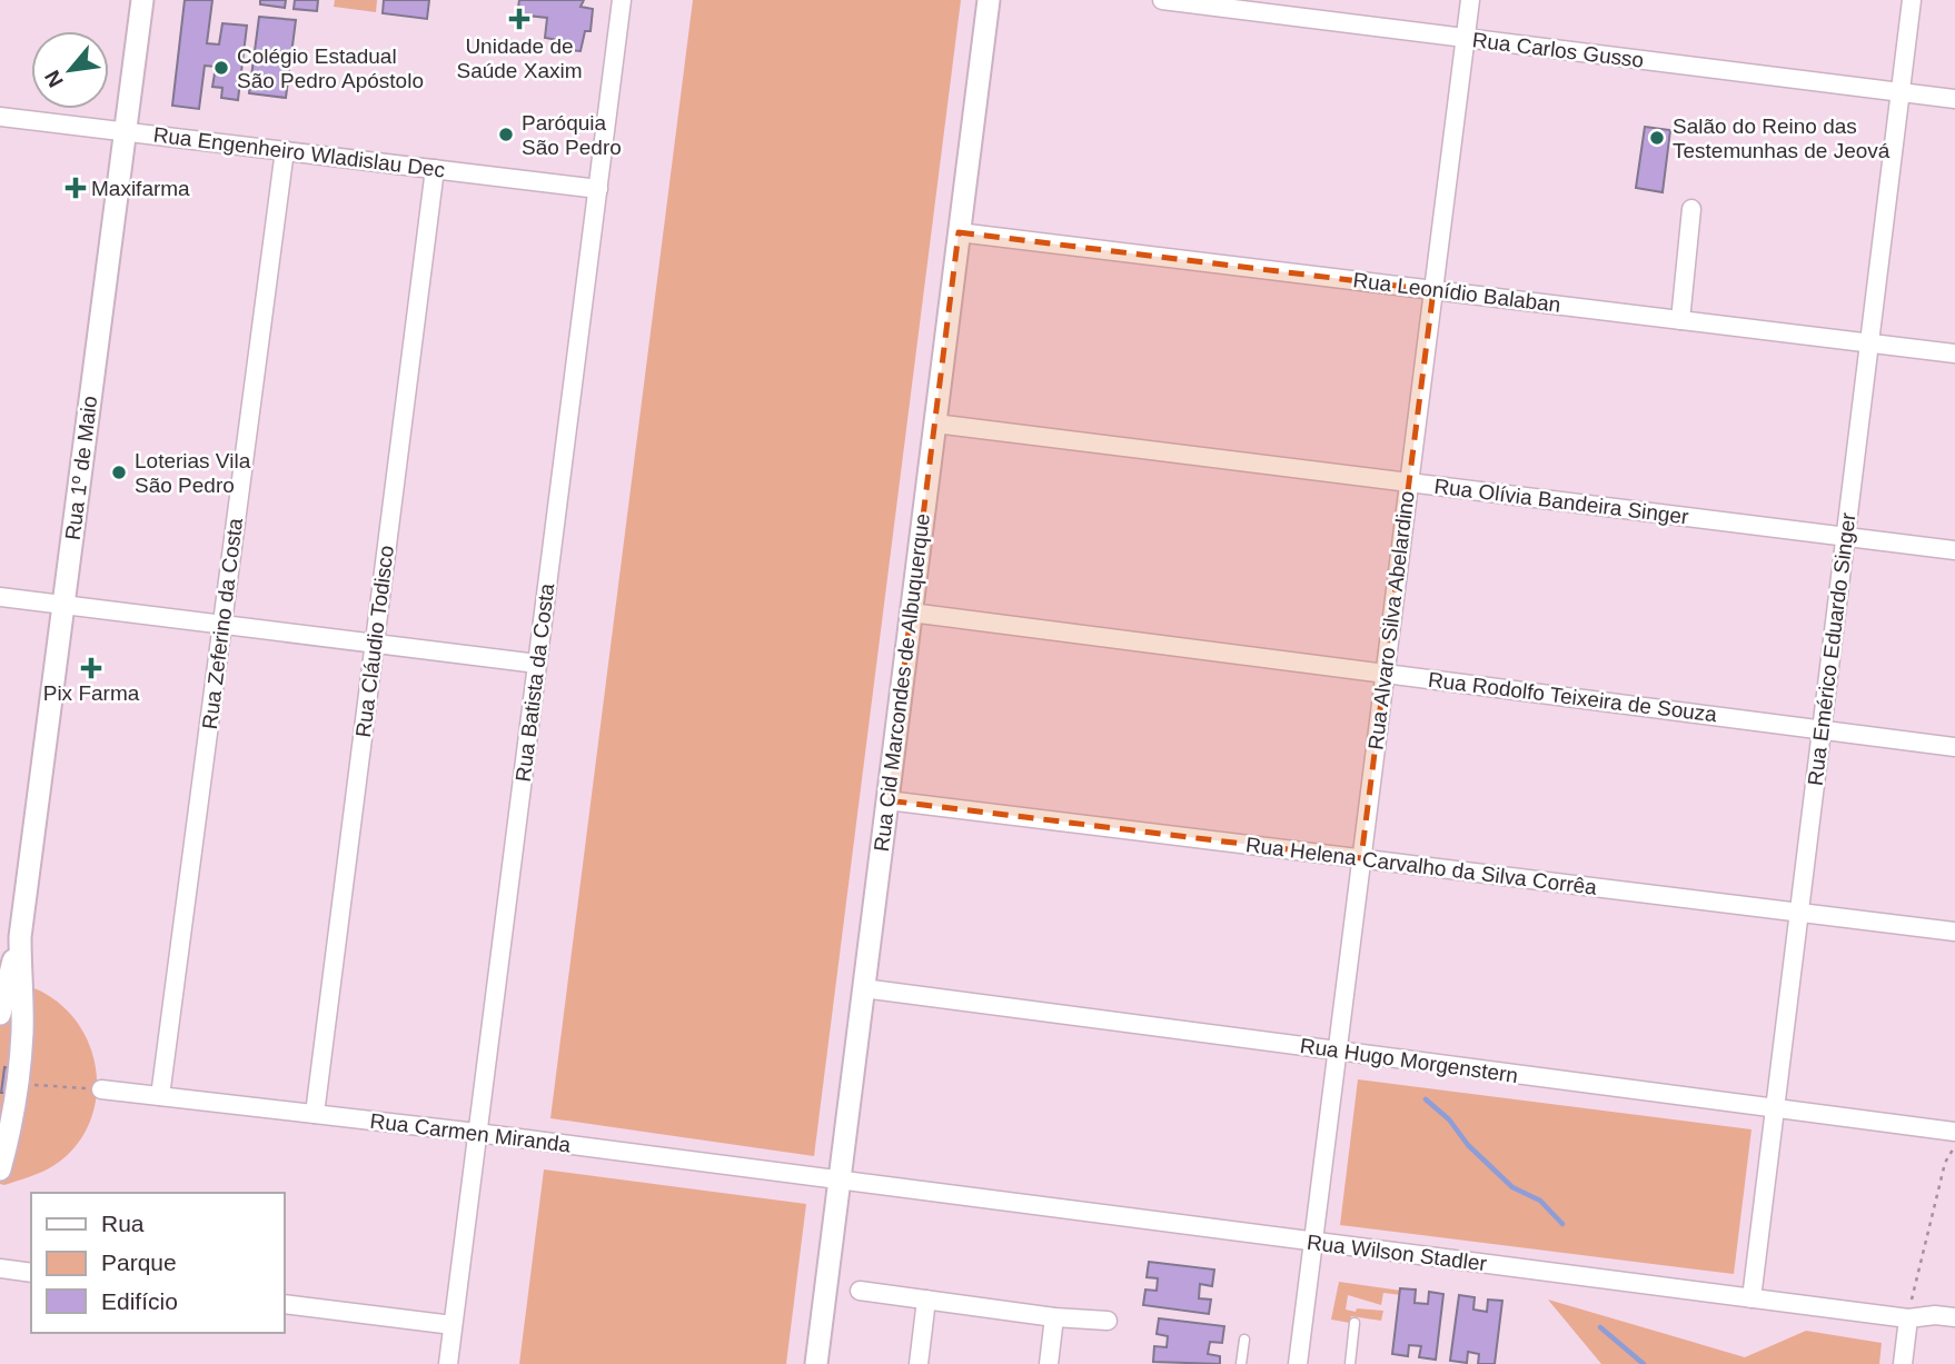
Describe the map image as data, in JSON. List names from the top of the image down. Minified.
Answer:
{"streets":{"street":["Rua Carlos Gusso","Rua Engenheiro Wladislau Dec","Rua Leonídio Balaban","Rua 1º de Maio","Rua Olívia Bandeira Singer","Rua Alvaro Silva Abelardino","Rua Zeferino da Costa","Rua Cláudio Todisco","Rua Emérico Eduardo Singer","Rua Batista da Costa","Rua Cid Marcondes de Albuquerque","Rua Rodolfo Teixeira de Souza","Rua Helena Carvalho da Silva Corrêa","Rua Hugo Morgenstern","Rua Carmen Miranda","Rua Wilson Stadler"]},"crossings":[["Rua Carlos Gusso","Rua Alvaro Silva Abelardino"],["Rua Carlos Gusso","Rua Emérico Eduardo Singer"],["Rua Engenheiro Wladislau Dec","Rua 1º de Maio"],["Rua Engenheiro Wladislau Dec","Rua Zeferino da Costa"],["Rua Engenheiro Wladislau Dec","Rua Cláudio Todisco"],["Rua Engenheiro Wladislau Dec","Rua Batista da Costa"],["Rua Leonídio Balaban","Rua Alvaro Silva Abelardino"],["Rua Leonídio Balaban","Rua Emérico Eduardo Singer"],["Rua Leonídio Balaban","Rua Cid Marcondes de Albuquerque"],["Rua Olívia Bandeira Singer","Rua Alvaro Silva Abelardino"],["Rua Olívia Bandeira Singer","Rua Emérico Eduardo Singer"],["Rua Olívia Bandeira Singer","Rua Cid Marcondes de Albuquerque"],["Rua Alvaro Silva Abelardino","Rua Rodolfo Teixeira de Souza"],["Rua Alvaro Silva Abelardino","Rua Helena Carvalho da Silva Corrêa"],["Rua Alvaro Silva Abelardino","Rua Hugo Morgenstern"],["Rua Alvaro Silva Abelardino","Rua Wilson Stadler"],["Rua Zeferino da Costa","Rua Carmen Miranda"],["Rua Cláudio Todisco","Rua Carmen Miranda"],["Rua Emérico Eduardo Singer","Rua Rodolfo Teixeira de Souza"],["Rua Emérico Eduardo Singer","Rua Helena Carvalho da Silva Corrêa"],["Rua Emérico Eduardo Singer","Rua Hugo Morgenstern"],["Rua Emérico Eduardo Singer","Rua Wilson Stadler"],["Rua Batista da Costa","Rua Carmen Miranda"],["Rua Cid Marcondes de Albuquerque","Rua Rodolfo Teixeira de Souza"],["Rua Cid Marcondes de Albuquerque","Rua Helena Carvalho da Silva Corrêa"],["Rua Cid Marcondes de Albuquerque","Rua Hugo Morgenstern"],["Rua Cid Marcondes de Albuquerque","Rua Carmen Miranda"],["Rua Cid Marcondes de Albuquerque","Rua Wilson Stadler"],["Rua Carmen Miranda","Rua Wilson Stadler"]],"places":{"health":["Unidade de Saúde Xaxim","Maxifarma","Pix Farma"],"other":["Colégio Estadual São Pedro Apóstolo","Paróquia São Pedro","Salão do Reino das Testemunhas de Jeová","Loterias Vila São Pedro"]},"legend":["Rua","Parque","Edifício"],"north":"bottom left"}
